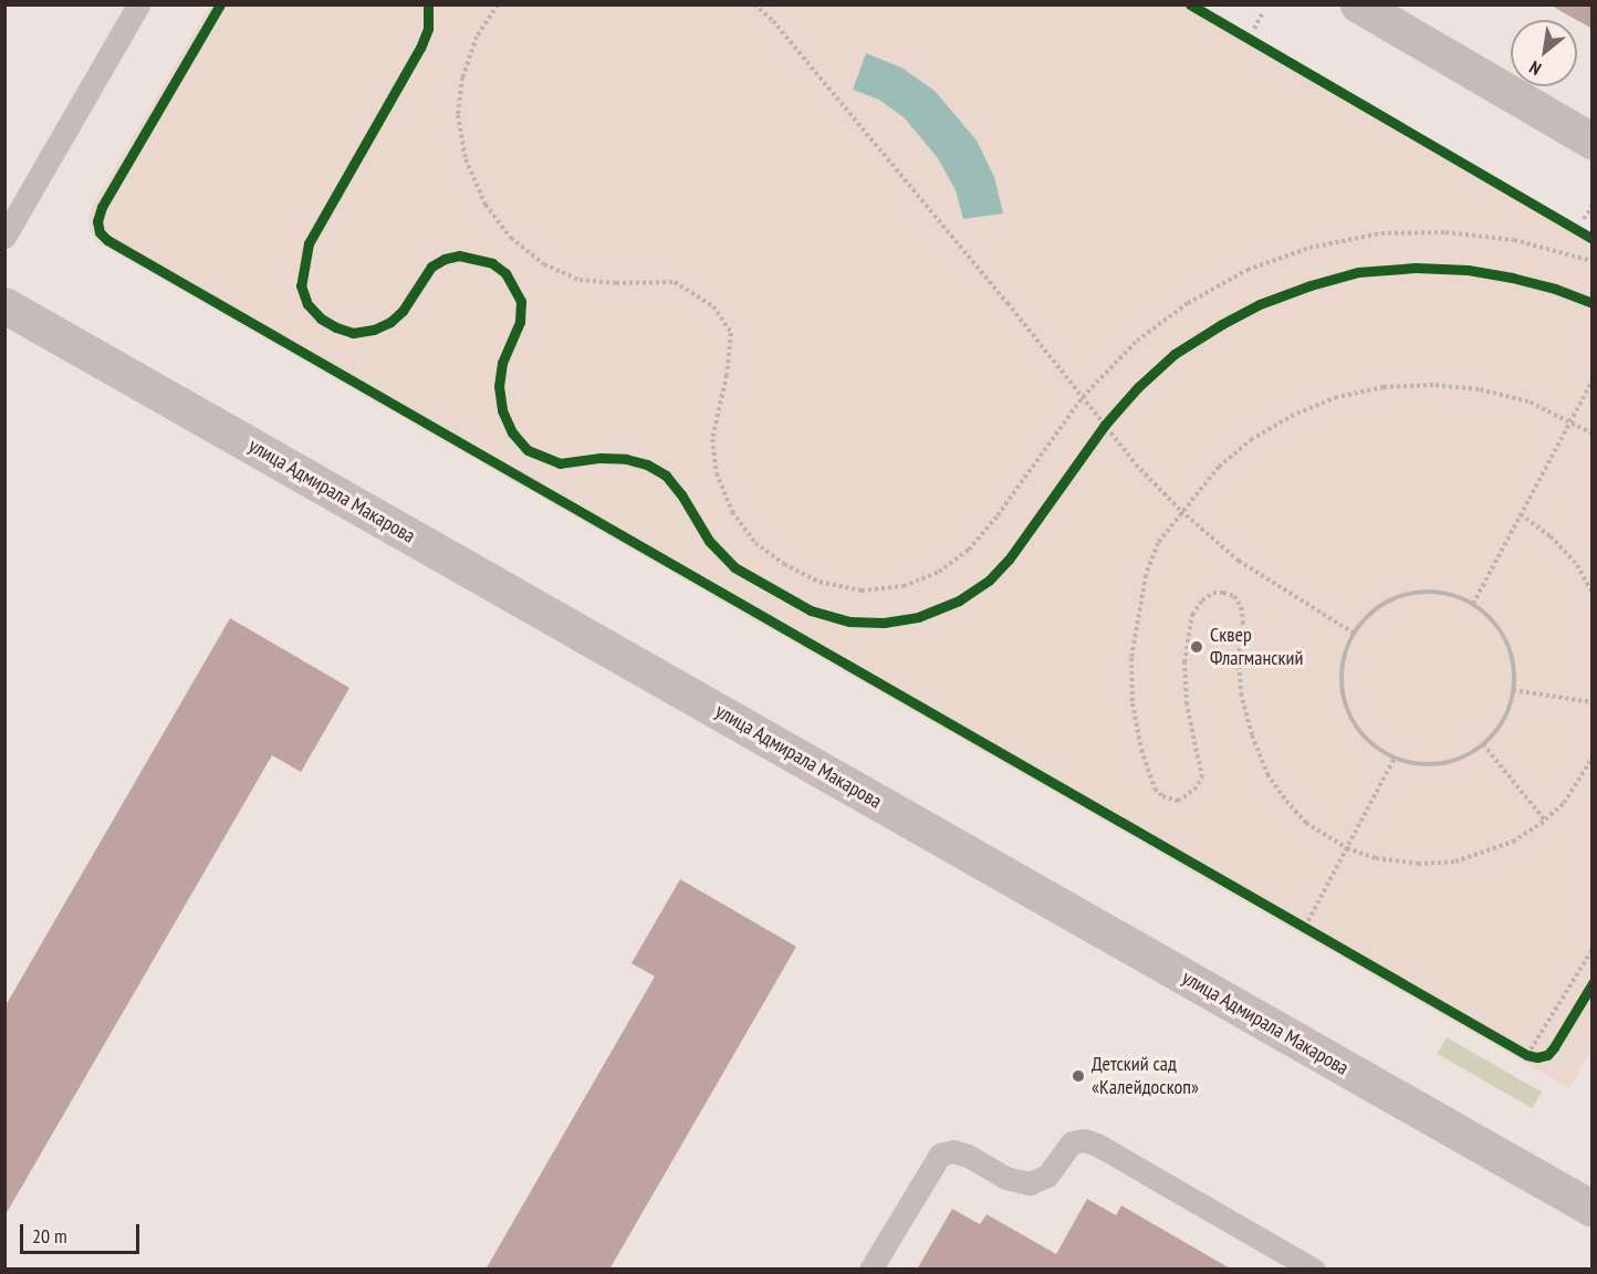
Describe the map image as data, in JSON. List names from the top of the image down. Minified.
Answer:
{"streets":{"street":["улица Адмирала Макарова"]},"places":["Сквер Флагманский","Детский сад «Калейдоскоп»"],"scale_bar":"20 m","north":"bottom left"}
